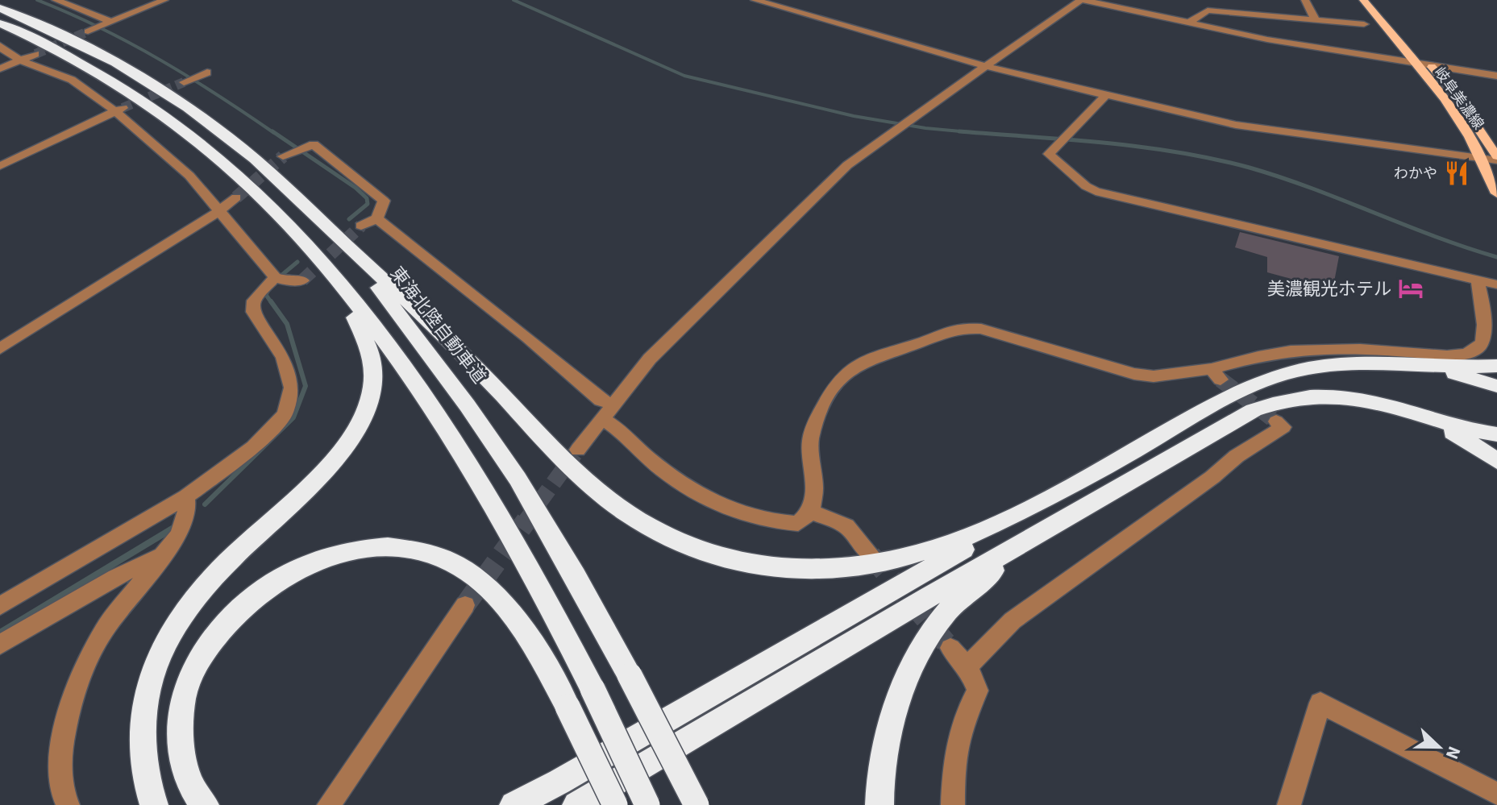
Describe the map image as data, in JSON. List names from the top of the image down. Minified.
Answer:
{"streets":{"highway":["東海北陸自動車道"],"main road":["岐阜美濃線"]},"places":{"restaurant":["わかや"],"hotel":["美濃観光ホテル"]},"north":"right"}
